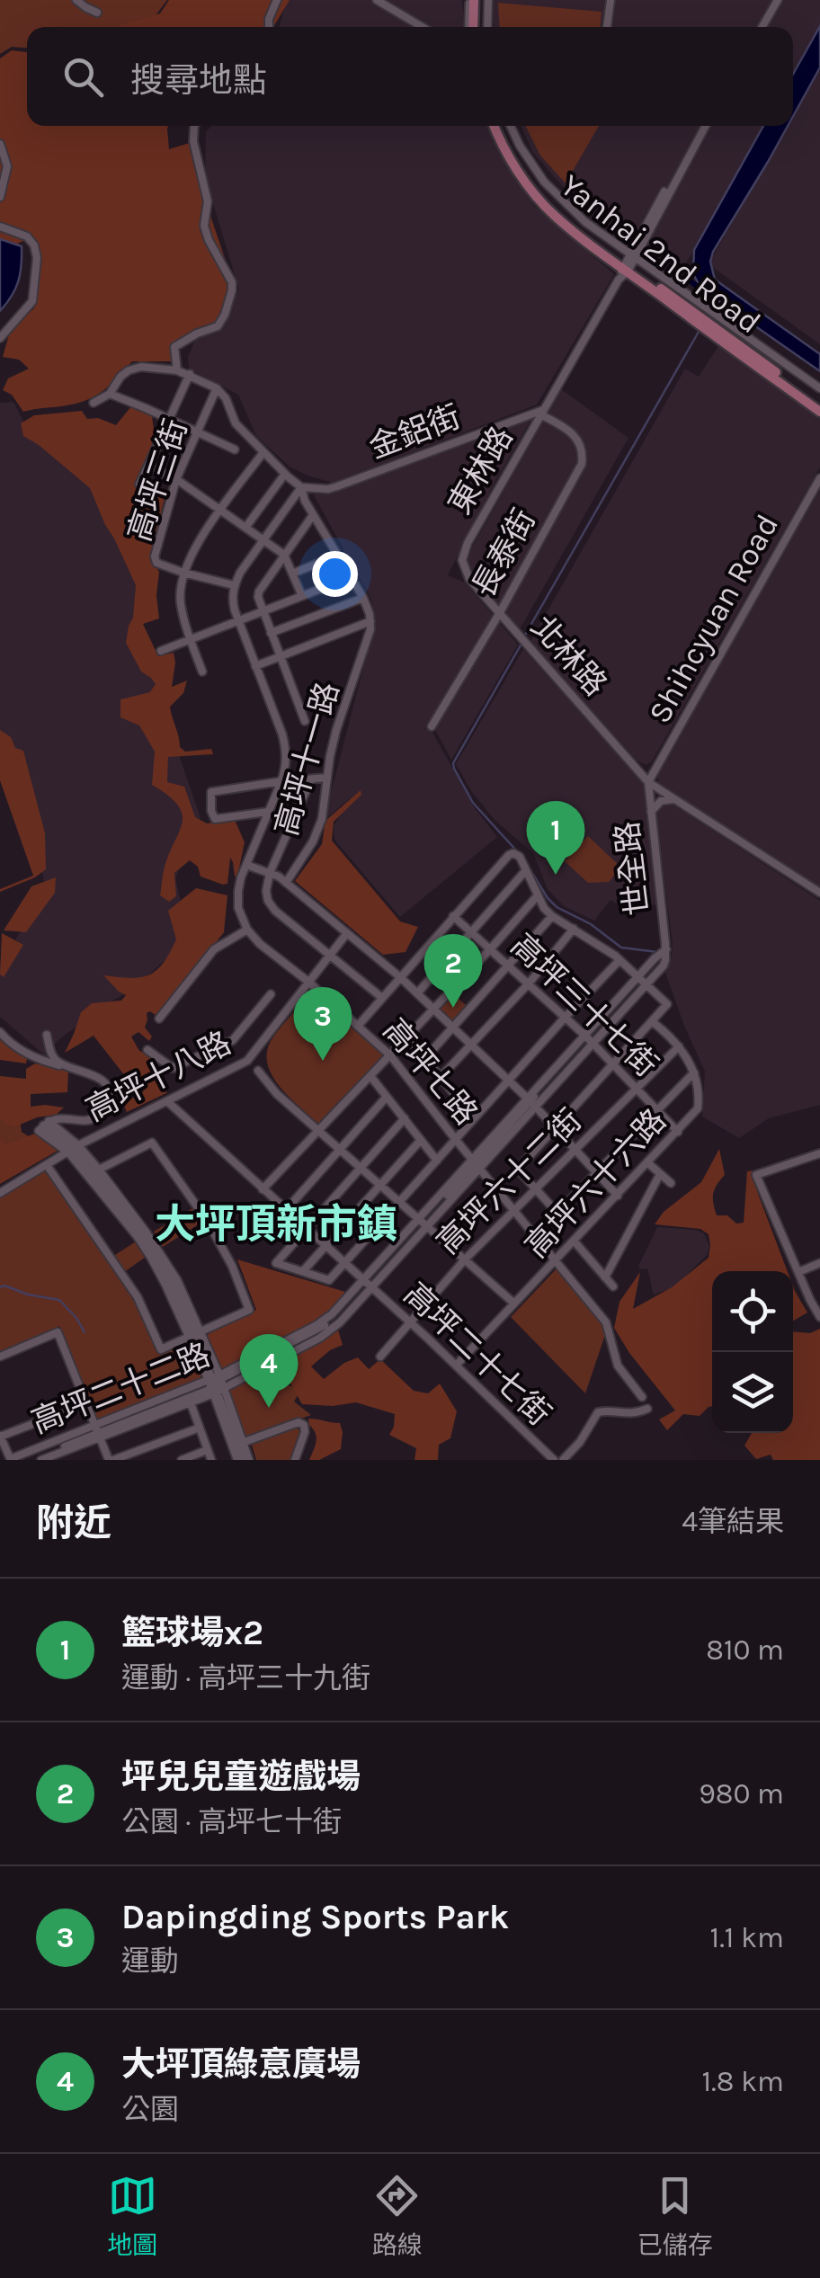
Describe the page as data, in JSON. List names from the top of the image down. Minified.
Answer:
{"streets":{"main road":["Yanhai 2nd Road"],"street":["金鋁街","東林路","高坪三街","長泰街","Shihcyuan Road","北林路","高坪十一路","世全路","高坪三十七街","高坪七路","高坪十八路","高坪六十二街","高坪六十六路","高坪二十七街","高坪二十二路"]},"crossings":[["Yanhai 2nd Road","東林路"],["金鋁街","東林路"],["金鋁街","長泰街"],["東林路","長泰街"],["東林路","北林路"],["長泰街","北林路"],["Shihcyuan Road","北林路"],["Shihcyuan Road","世全路"],["北林路","世全路"],["世全路","高坪二十二路"],["高坪三十七街","高坪六十二街"],["高坪三十七街","高坪六十六路"],["高坪三十七街","高坪二十二路"],["高坪七路","高坪十八路"],["高坪七路","高坪六十二街"],["高坪七路","高坪六十六路"],["高坪七路","高坪二十二路"],["高坪十八路","高坪二十七街"],["高坪六十二街","高坪二十七街"],["高坪六十六路","高坪二十七街"],["高坪二十七街","高坪二十二路"]],"districts":["大坪頂新市鎮"],"page":{"search":"搜尋地點","pins":["1","2","3","4"],"heading":["附近","4筆結果"],"list":[{"mark":"1","name":"籃球場x2","note":"運動 · 高坪三十九街","value":"810 m"},{"mark":"2","name":"坪兒兒童遊戲場","note":"公園 · 高坪七十街","value":"980 m"},{"mark":"3","name":"Dapingding Sports Park","note":"運動","value":"1.1 km"},{"mark":"4","name":"大坪頂綠意廣場","note":"公園","value":"1.8 km"}],"nav":["地圖","路線","已儲存"]}}
